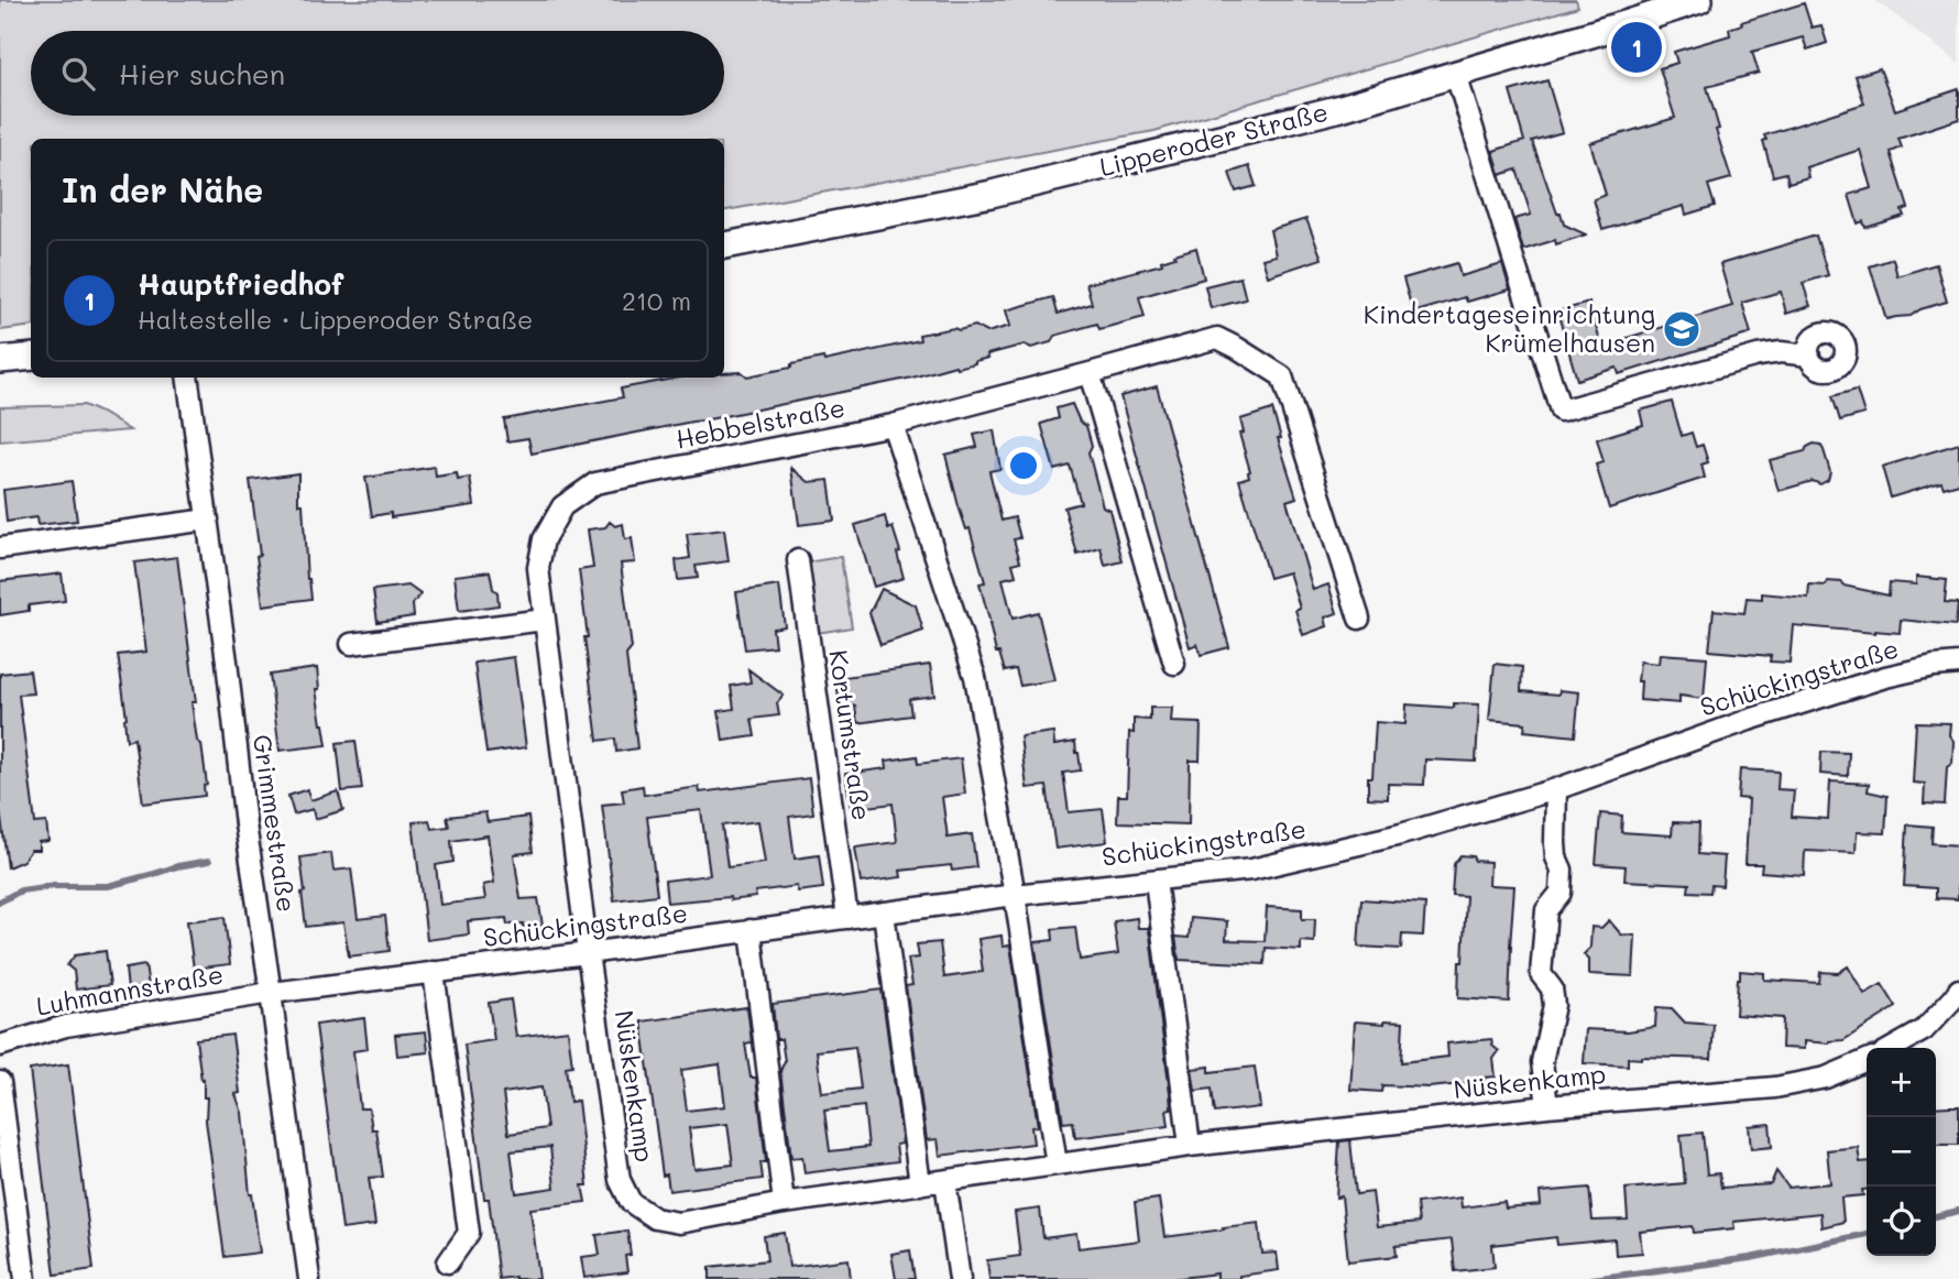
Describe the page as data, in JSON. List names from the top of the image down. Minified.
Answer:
{"streets":{"main road":["Lipperoder Straße"],"street":["Hebbelstraße","Schückingstraße","Kortumstraße","Grimmestraße","Luhmannstraße","Nüskenkamp"]},"crossings":[["Hebbelstraße","Schückingstraße"],["Hebbelstraße","Nüskenkamp"],["Schückingstraße","Kortumstraße"],["Schückingstraße","Grimmestraße"],["Schückingstraße","Luhmannstraße"],["Schückingstraße","Nüskenkamp"],["Grimmestraße","Luhmannstraße"]],"places":{"school or university":["Kindertageseinrichtung Krümelhausen"]},"page":{"pins":"1","search":"Hier suchen","heading":"In der Nähe","list":[{"mark":"1","name":"Hauptfriedhof","note":"Haltestelle · Lipperoder Straße","value":"210 m"}],"map_buttons":["+","−"]}}
